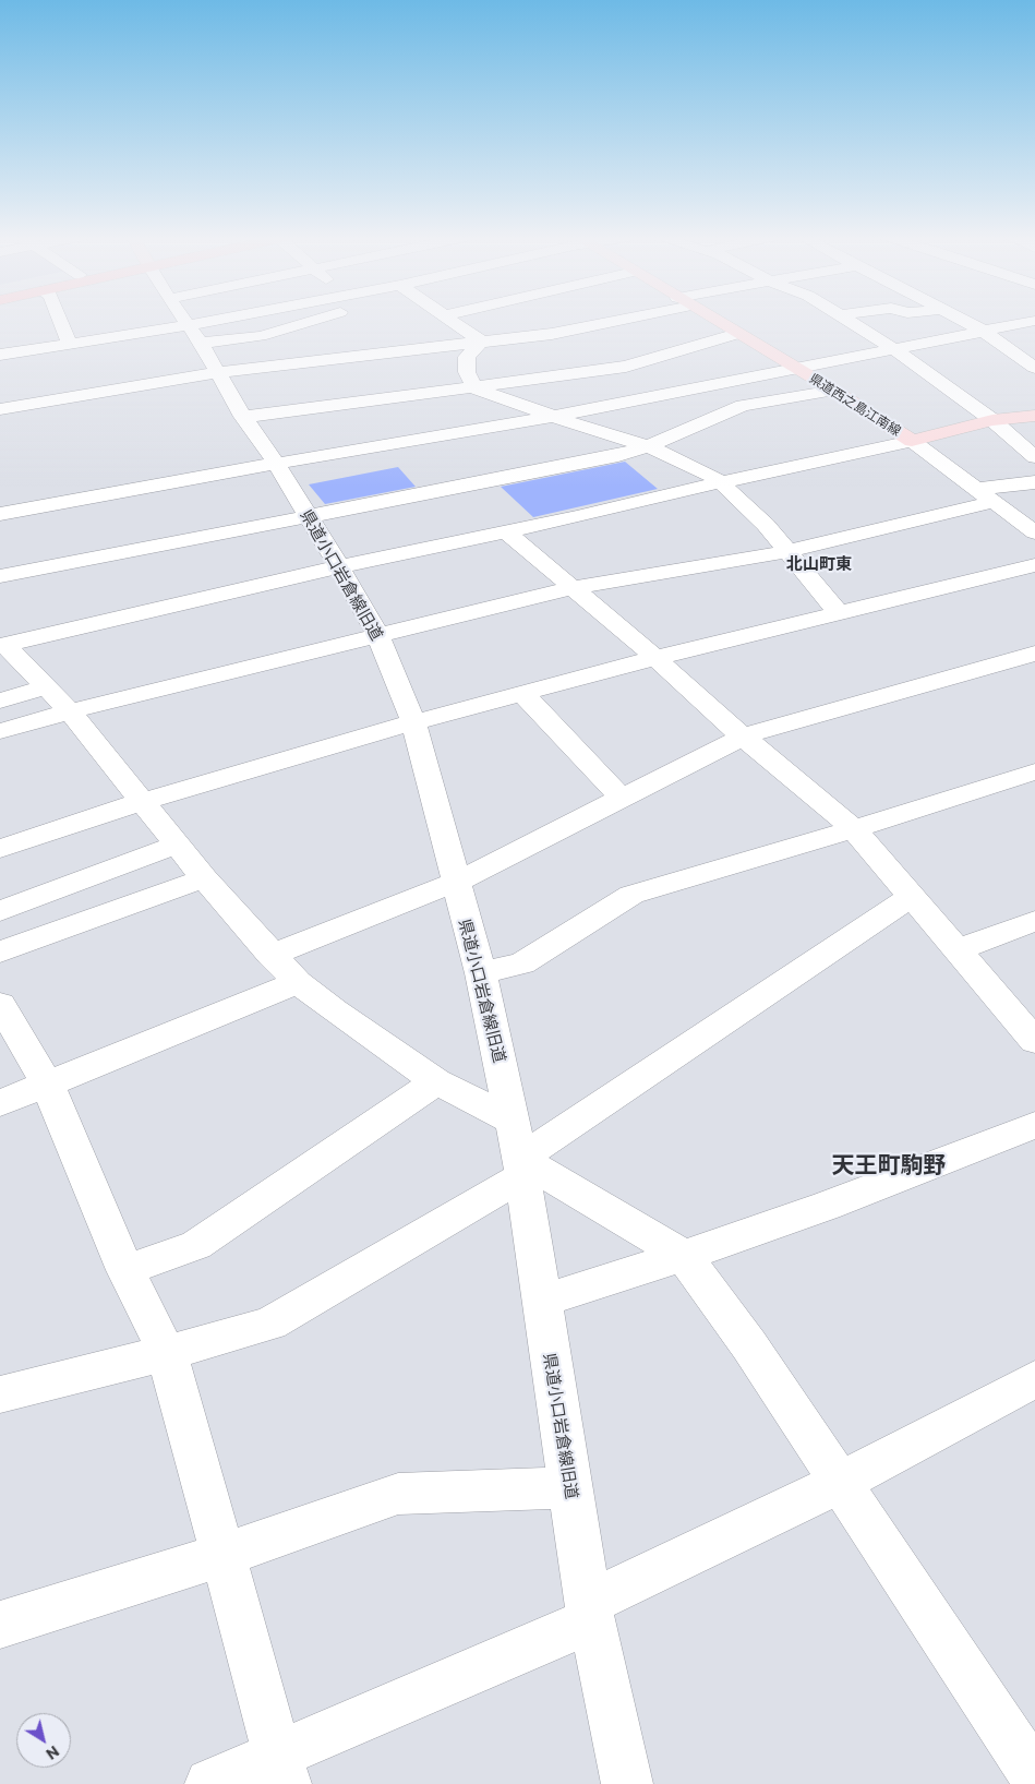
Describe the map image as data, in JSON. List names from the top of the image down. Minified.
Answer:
{"streets":{"main road":["県道西之島江南線"],"street":["県道小口岩倉線旧道"]},"districts":["北山町東","天王町駒野"],"north":"bottom right"}
